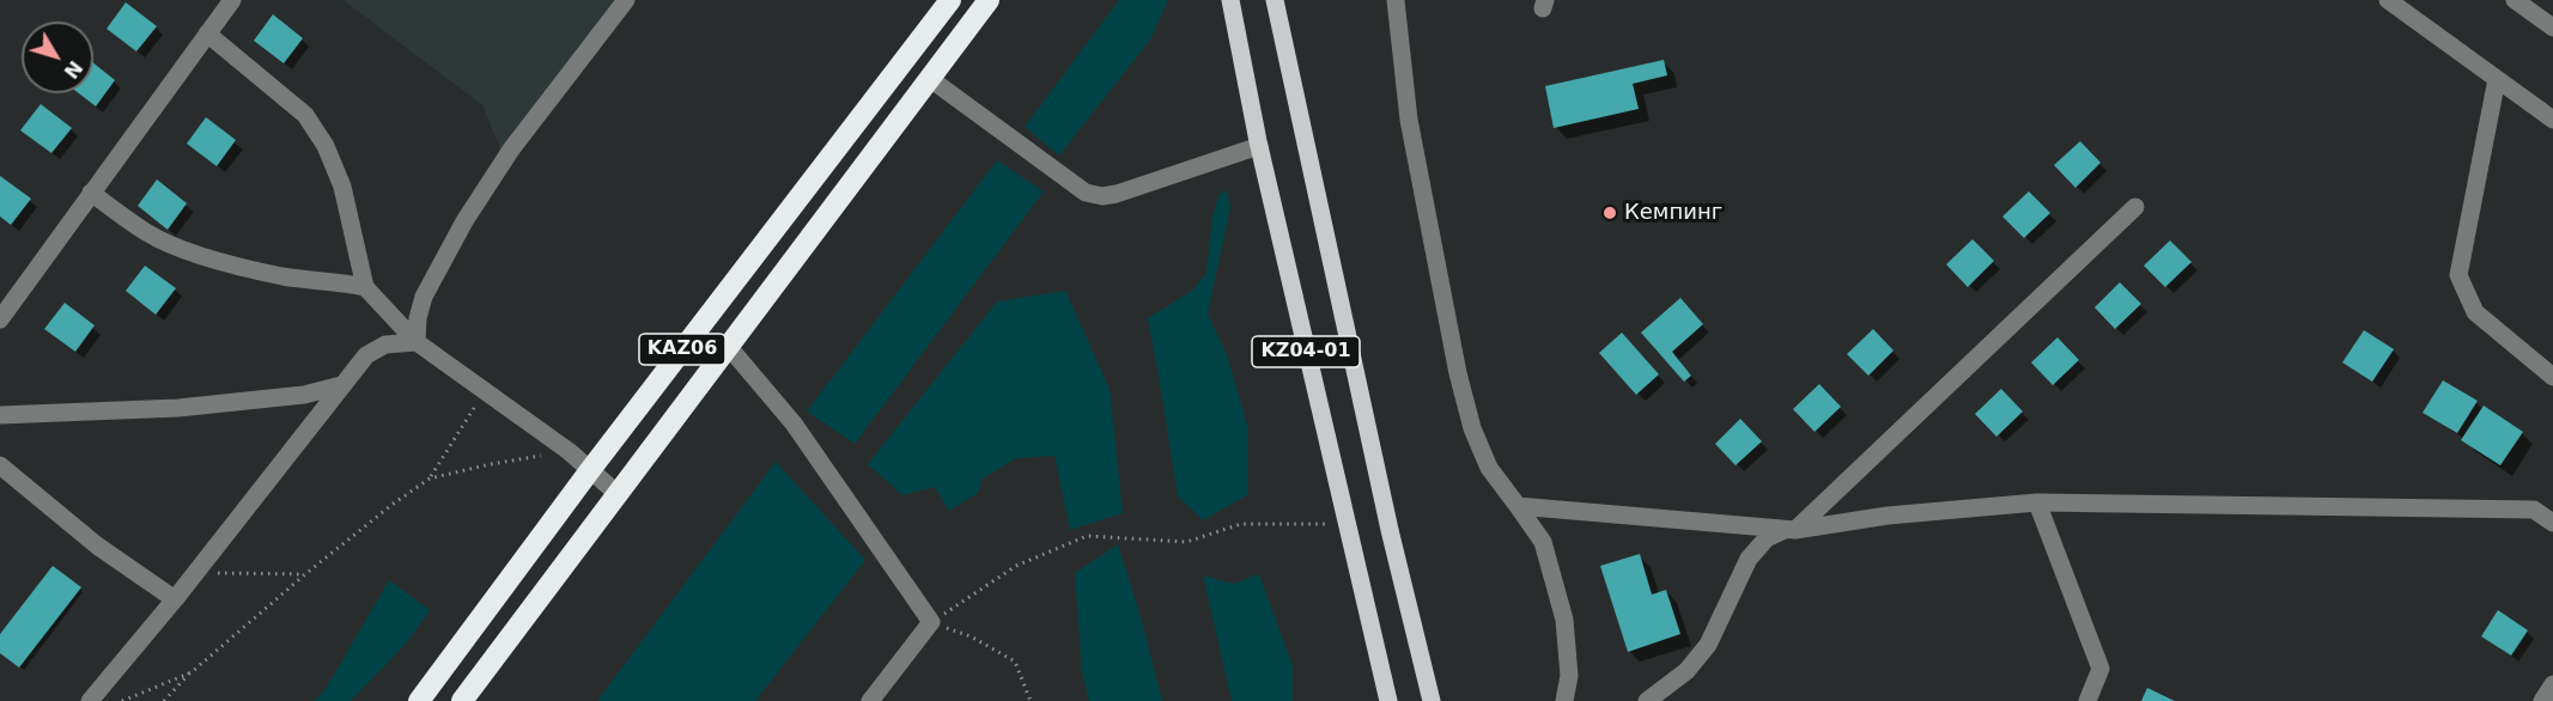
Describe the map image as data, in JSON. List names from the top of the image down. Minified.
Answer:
{"streets":{"highway":["KАZ06"],"main road":["KZ04-01"]},"places":["Кемпинг"],"north":"bottom right"}
